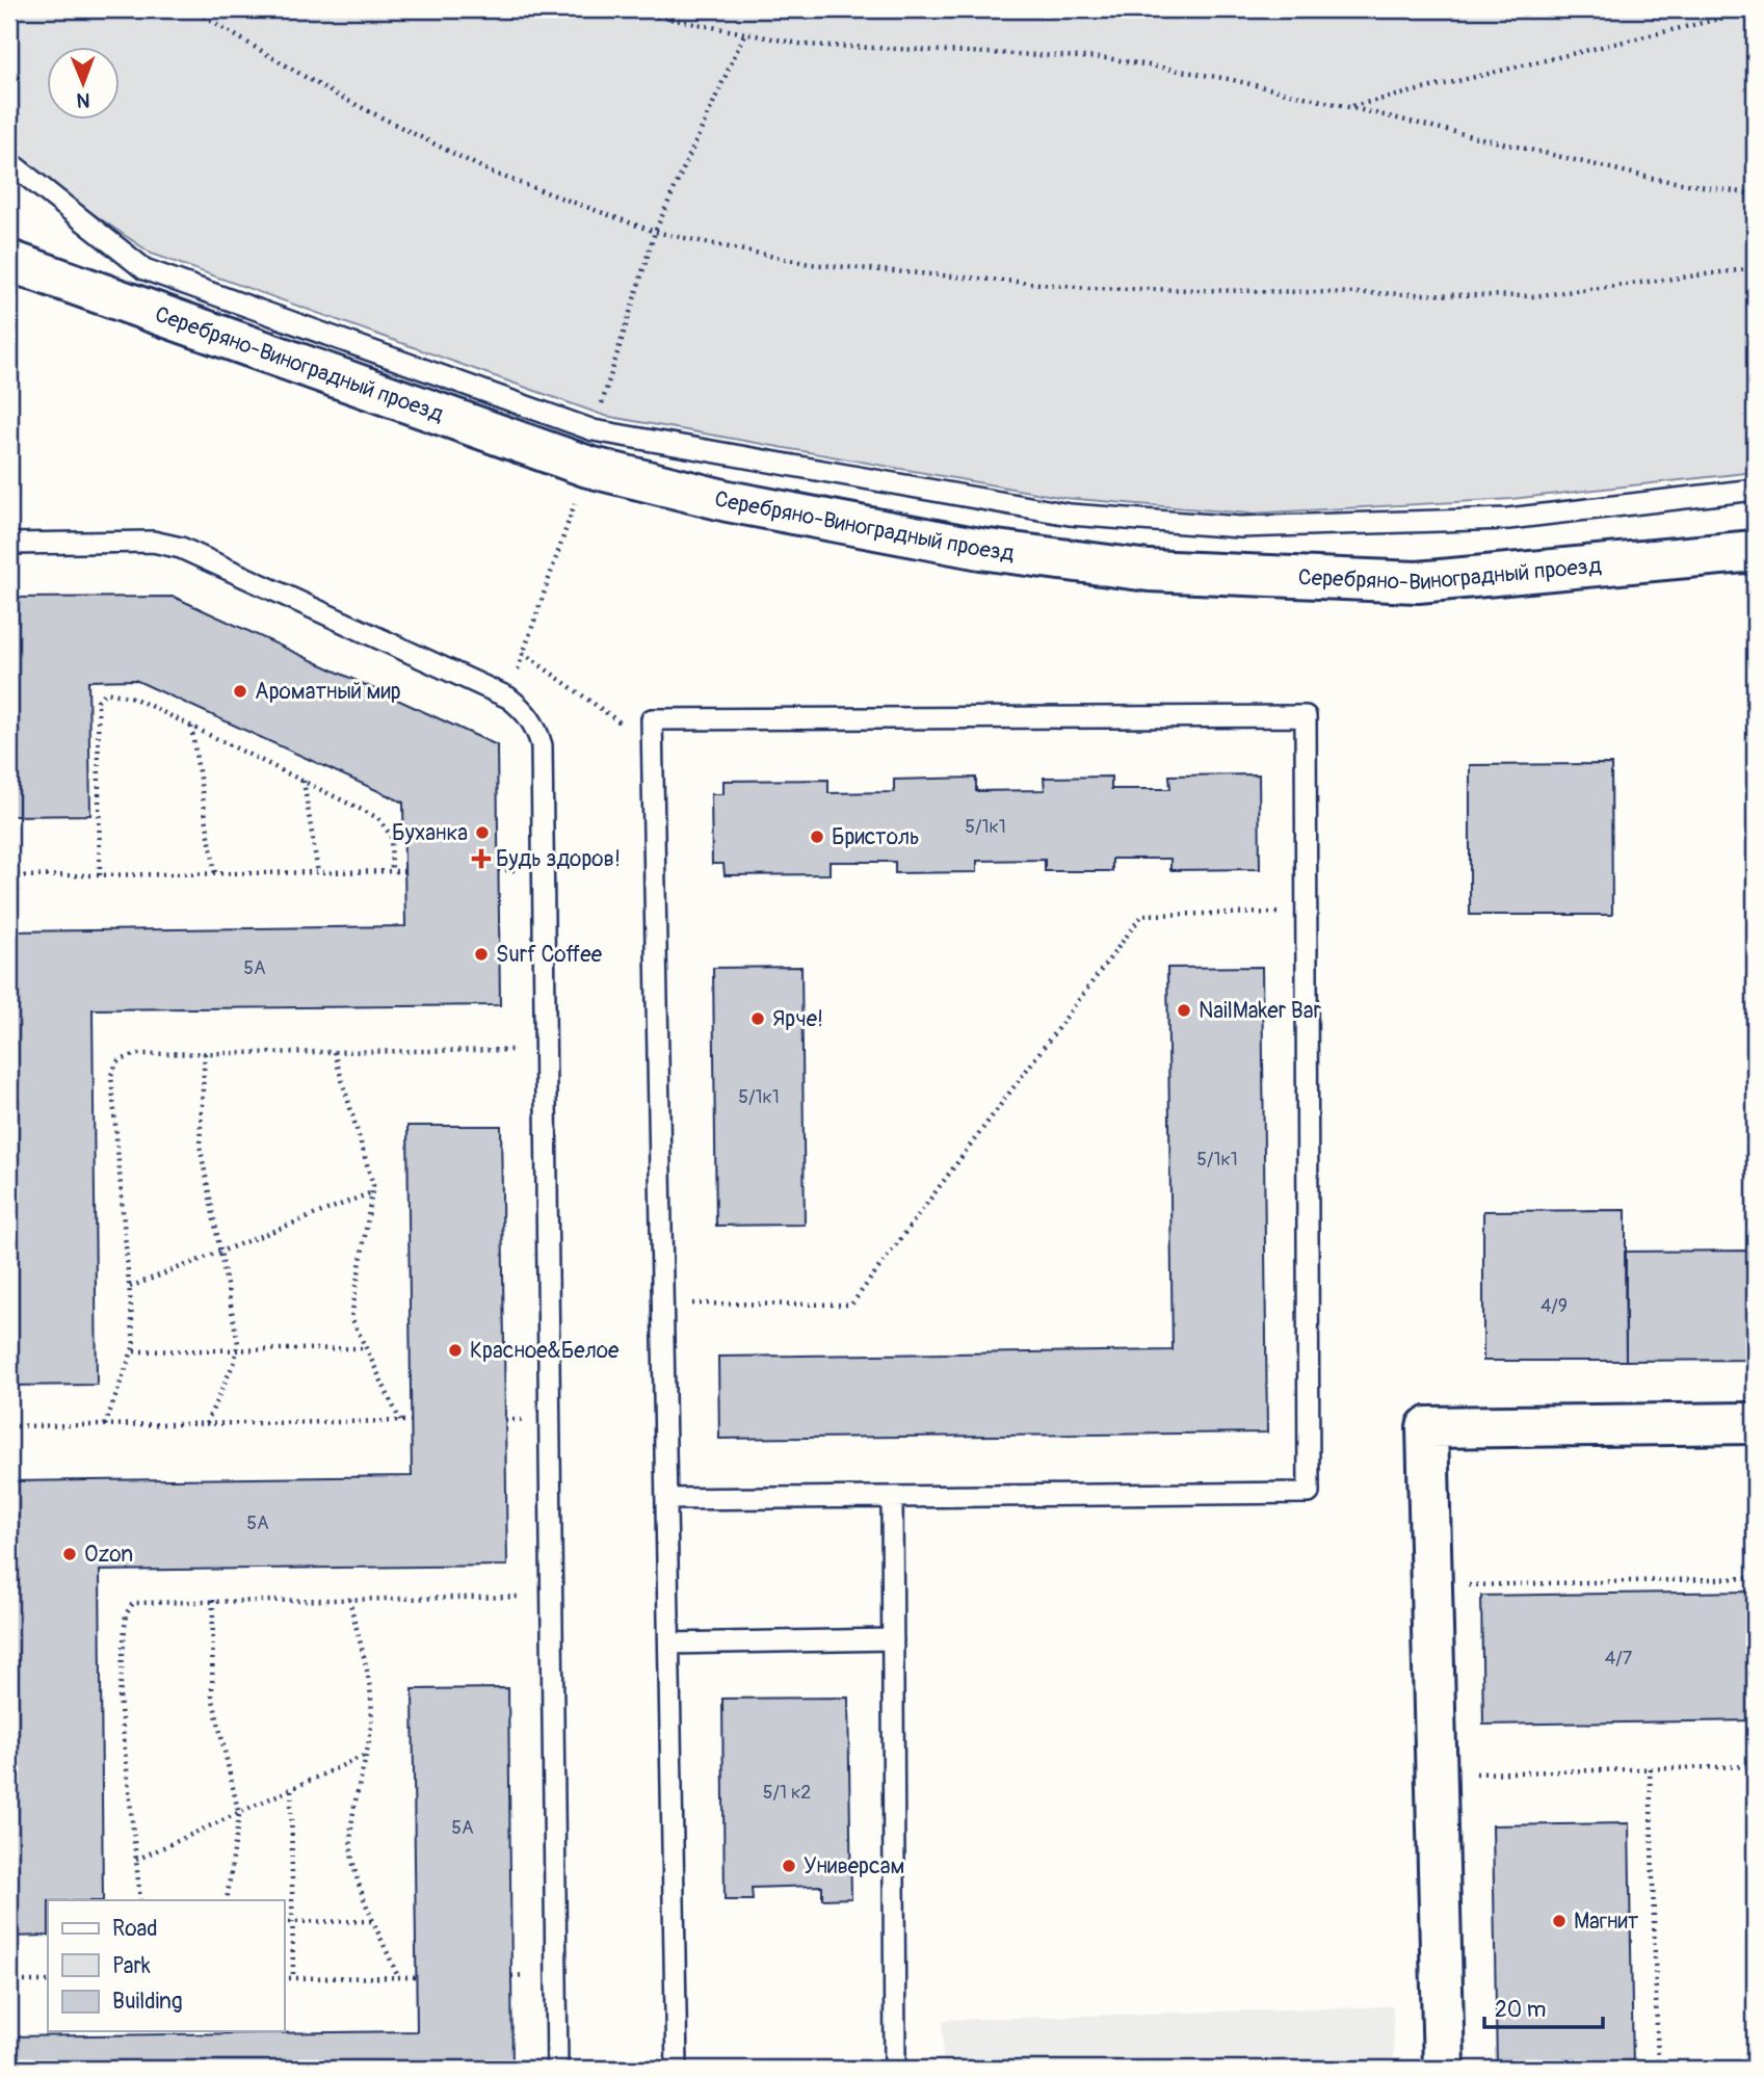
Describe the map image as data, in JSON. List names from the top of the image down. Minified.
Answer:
{"streets":{"street":["Серебряно-Виноградный проезд"]},"places":{"other":["Ароматный мир","Буханка","Бристоль","Surf Coffee","NailMaker Bar","Ярче!","Красное&Белое","Ozon","Универсам","Магнит"],"health":["Будь здоров!"]},"house_numbers":["5/1к1","5А","5/1к1","5/1к1","4/9","5А","4/7","5/1 к2","5А"],"legend":["Road","Park","Building"],"scale_bar":"20 m","north":"bottom"}
